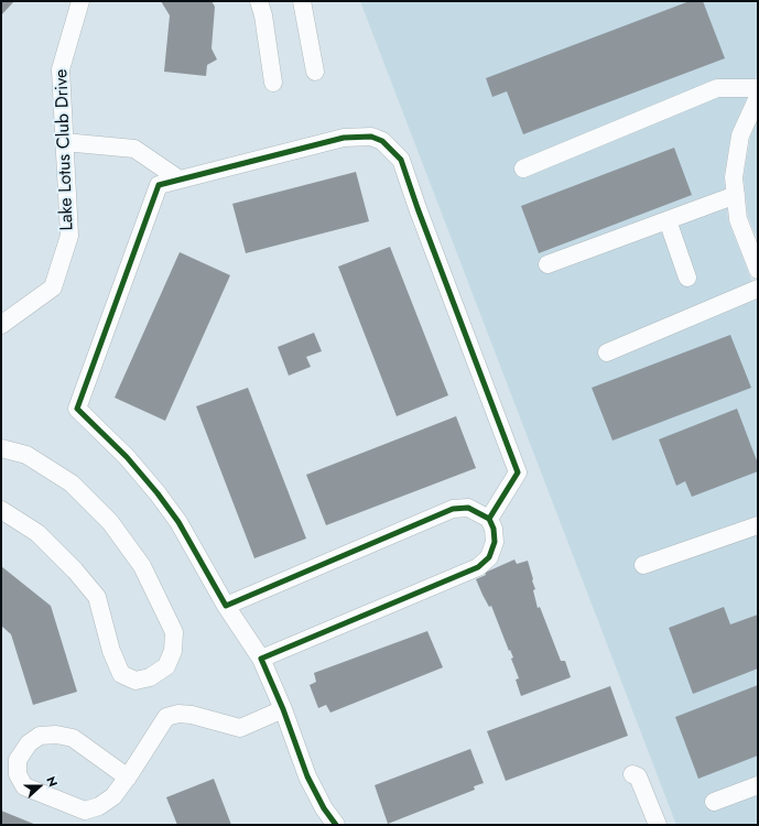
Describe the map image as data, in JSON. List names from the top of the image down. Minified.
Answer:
{"streets":{"street":["Lake Lotus Club Drive"]},"north":"right"}
